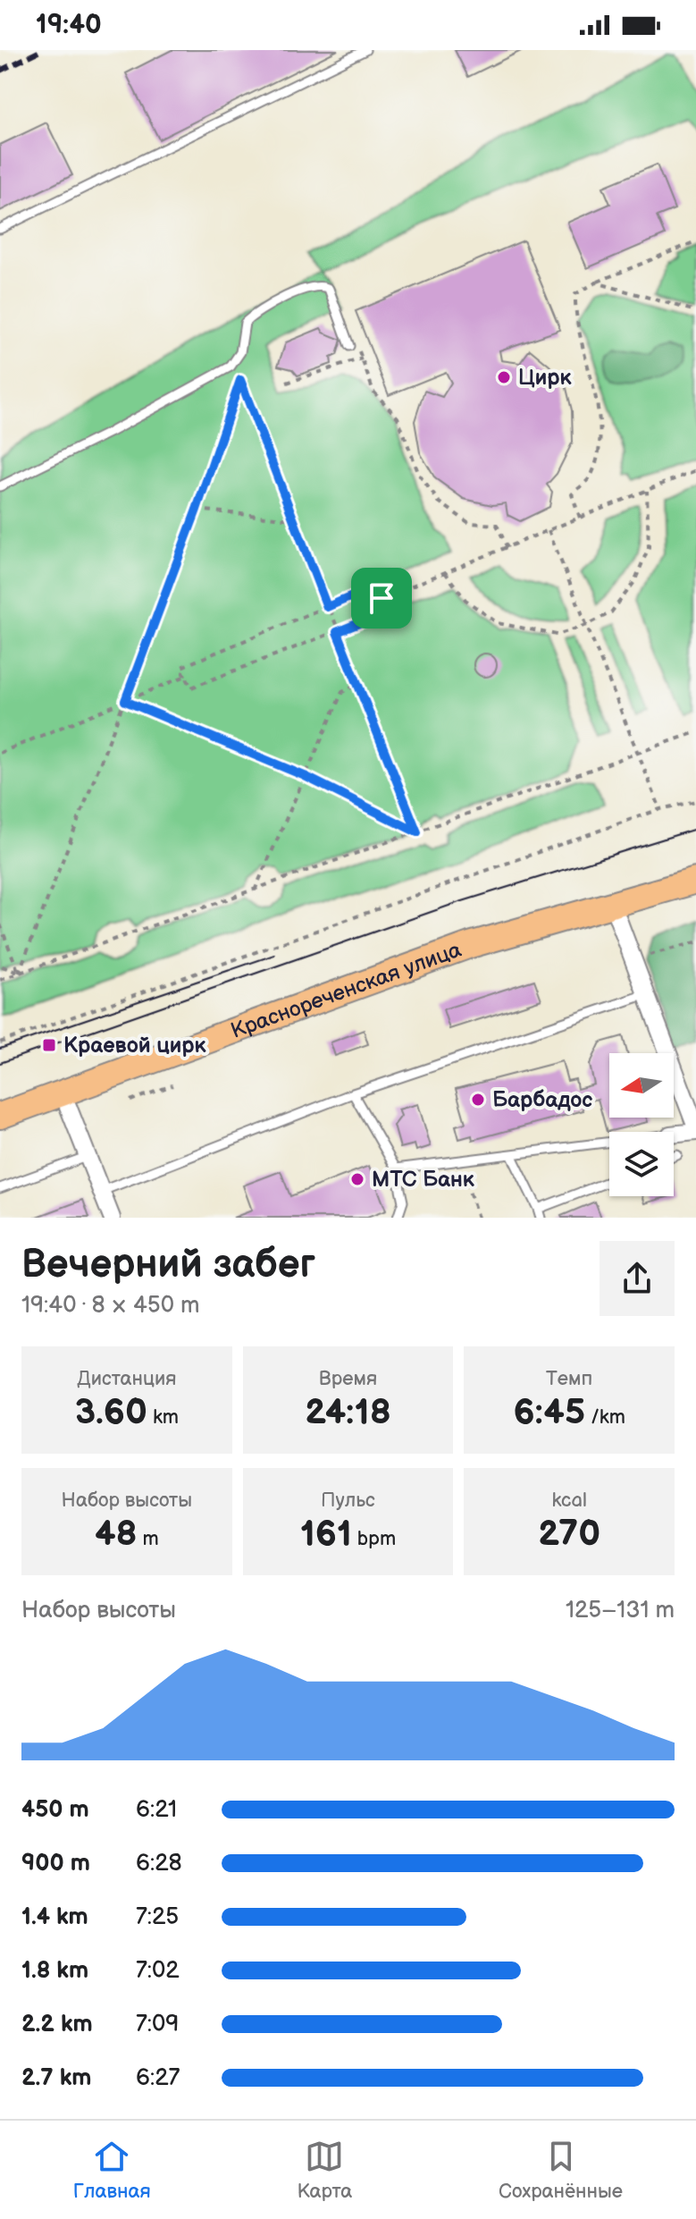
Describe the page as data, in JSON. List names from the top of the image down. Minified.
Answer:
{"streets":{"main road":["Краснореченская улица"]},"places":{"other":["Цирк","Барбадос","МТС Банк"],"transit":["Краевой цирк"]},"north":"left","page":{"status":"19:40","heading":["Вечерний забег","19:40 · 8 × 450 m"],"stats":[["Дистанция","3.60 km"],["Время","24:18"],["Темп","6:45 /km"],["Набор высоты","48 m"],["Пульс","161 bpm"],["kcal","270"]],"chart":["Набор высоты","125–131 m"],"list":[{"name":"450 m","note":"6:21"},{"name":"900 m","note":"6:28"},{"name":"1.4 km","note":"7:25"},{"name":"1.8 km","note":"7:02"},{"name":"2.2 km","note":"7:09"},{"name":"2.7 km","note":"6:27"}],"tabs":["Главная","Карта","Сохранённые"]}}
